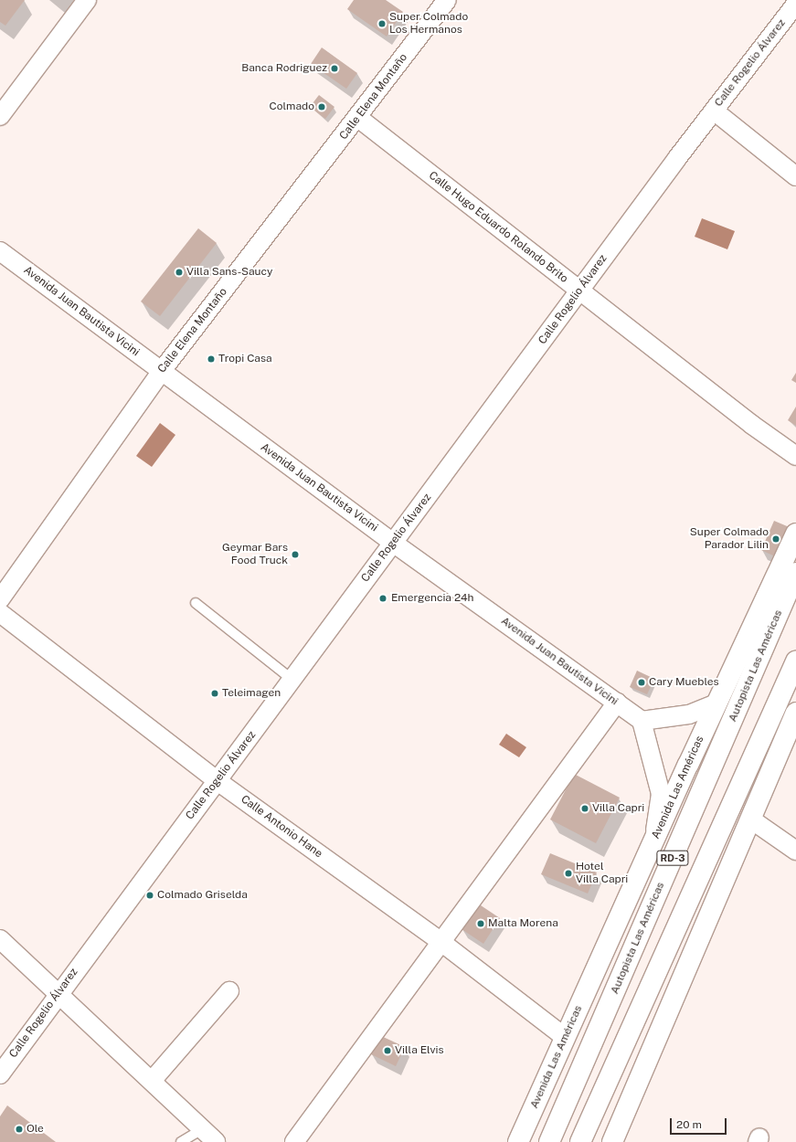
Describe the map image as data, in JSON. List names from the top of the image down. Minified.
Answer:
{"streets":{"main road":["Autopista Las Américas","Avenida Las Américas","RD-3"],"street":["Calle Rogelio Álvarez","Calle Elena Montaño","Calle Hugo Eduardo Rolando Brito","Avenida Juan Bautista Vicini","Calle Antonio Hane"]},"crossings":[["Calle Rogelio Álvarez","Calle Hugo Eduardo Rolando Brito"],["Calle Rogelio Álvarez","Avenida Juan Bautista Vicini"],["Calle Rogelio Álvarez","Calle Antonio Hane"],["Calle Elena Montaño","Calle Hugo Eduardo Rolando Brito"],["Calle Elena Montaño","Avenida Juan Bautista Vicini"],["Avenida Las Américas","Calle Antonio Hane"]],"places":["Super Colmado Los Hermanos","Banca Rodriguez","Colmado","Villa Sans-Saucy","Tropi Casa","Super Colmado Parador Lilin","Geymar Bars Food Truck","Emergencia 24h","Cary Muebles","Teleimagen","Villa Capri","Hotel Villa Capri","Colmado Griselda","Malta Morena","Villa Elvis","Ole"],"scale_bar":"20 m"}
